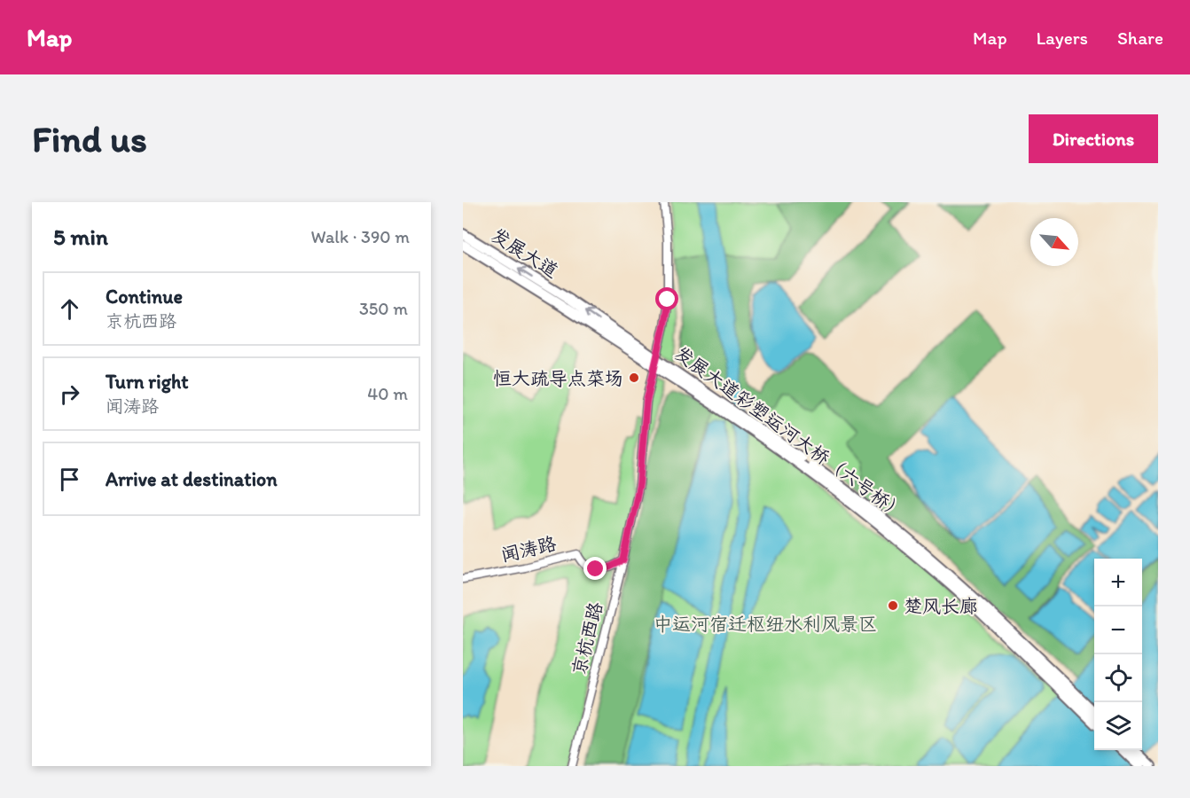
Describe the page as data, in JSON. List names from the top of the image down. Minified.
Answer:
{"streets":{"main road":["发展大道","发展大道彩塑运河大桥（六号桥）"],"street":["闻涛路","京杭西路"]},"crossings":[["发展大道","发展大道彩塑运河大桥（六号桥）"],["闻涛路","京杭西路"]],"parks":["中运河宿迁枢纽水利风景区"],"places":["恒大疏导点菜场","楚风长廊"],"north":"bottom right","page":{"header":"Map","nav":["Map","Layers","Share"],"buttons":"Directions","title":"Find us","heading":["5 min","Walk · 390 m"],"list":[["Continue","京杭西路","350 m"],["Turn right","闻涛路","40 m"],"Arrive at destination"],"map_buttons":["+","−"]}}
